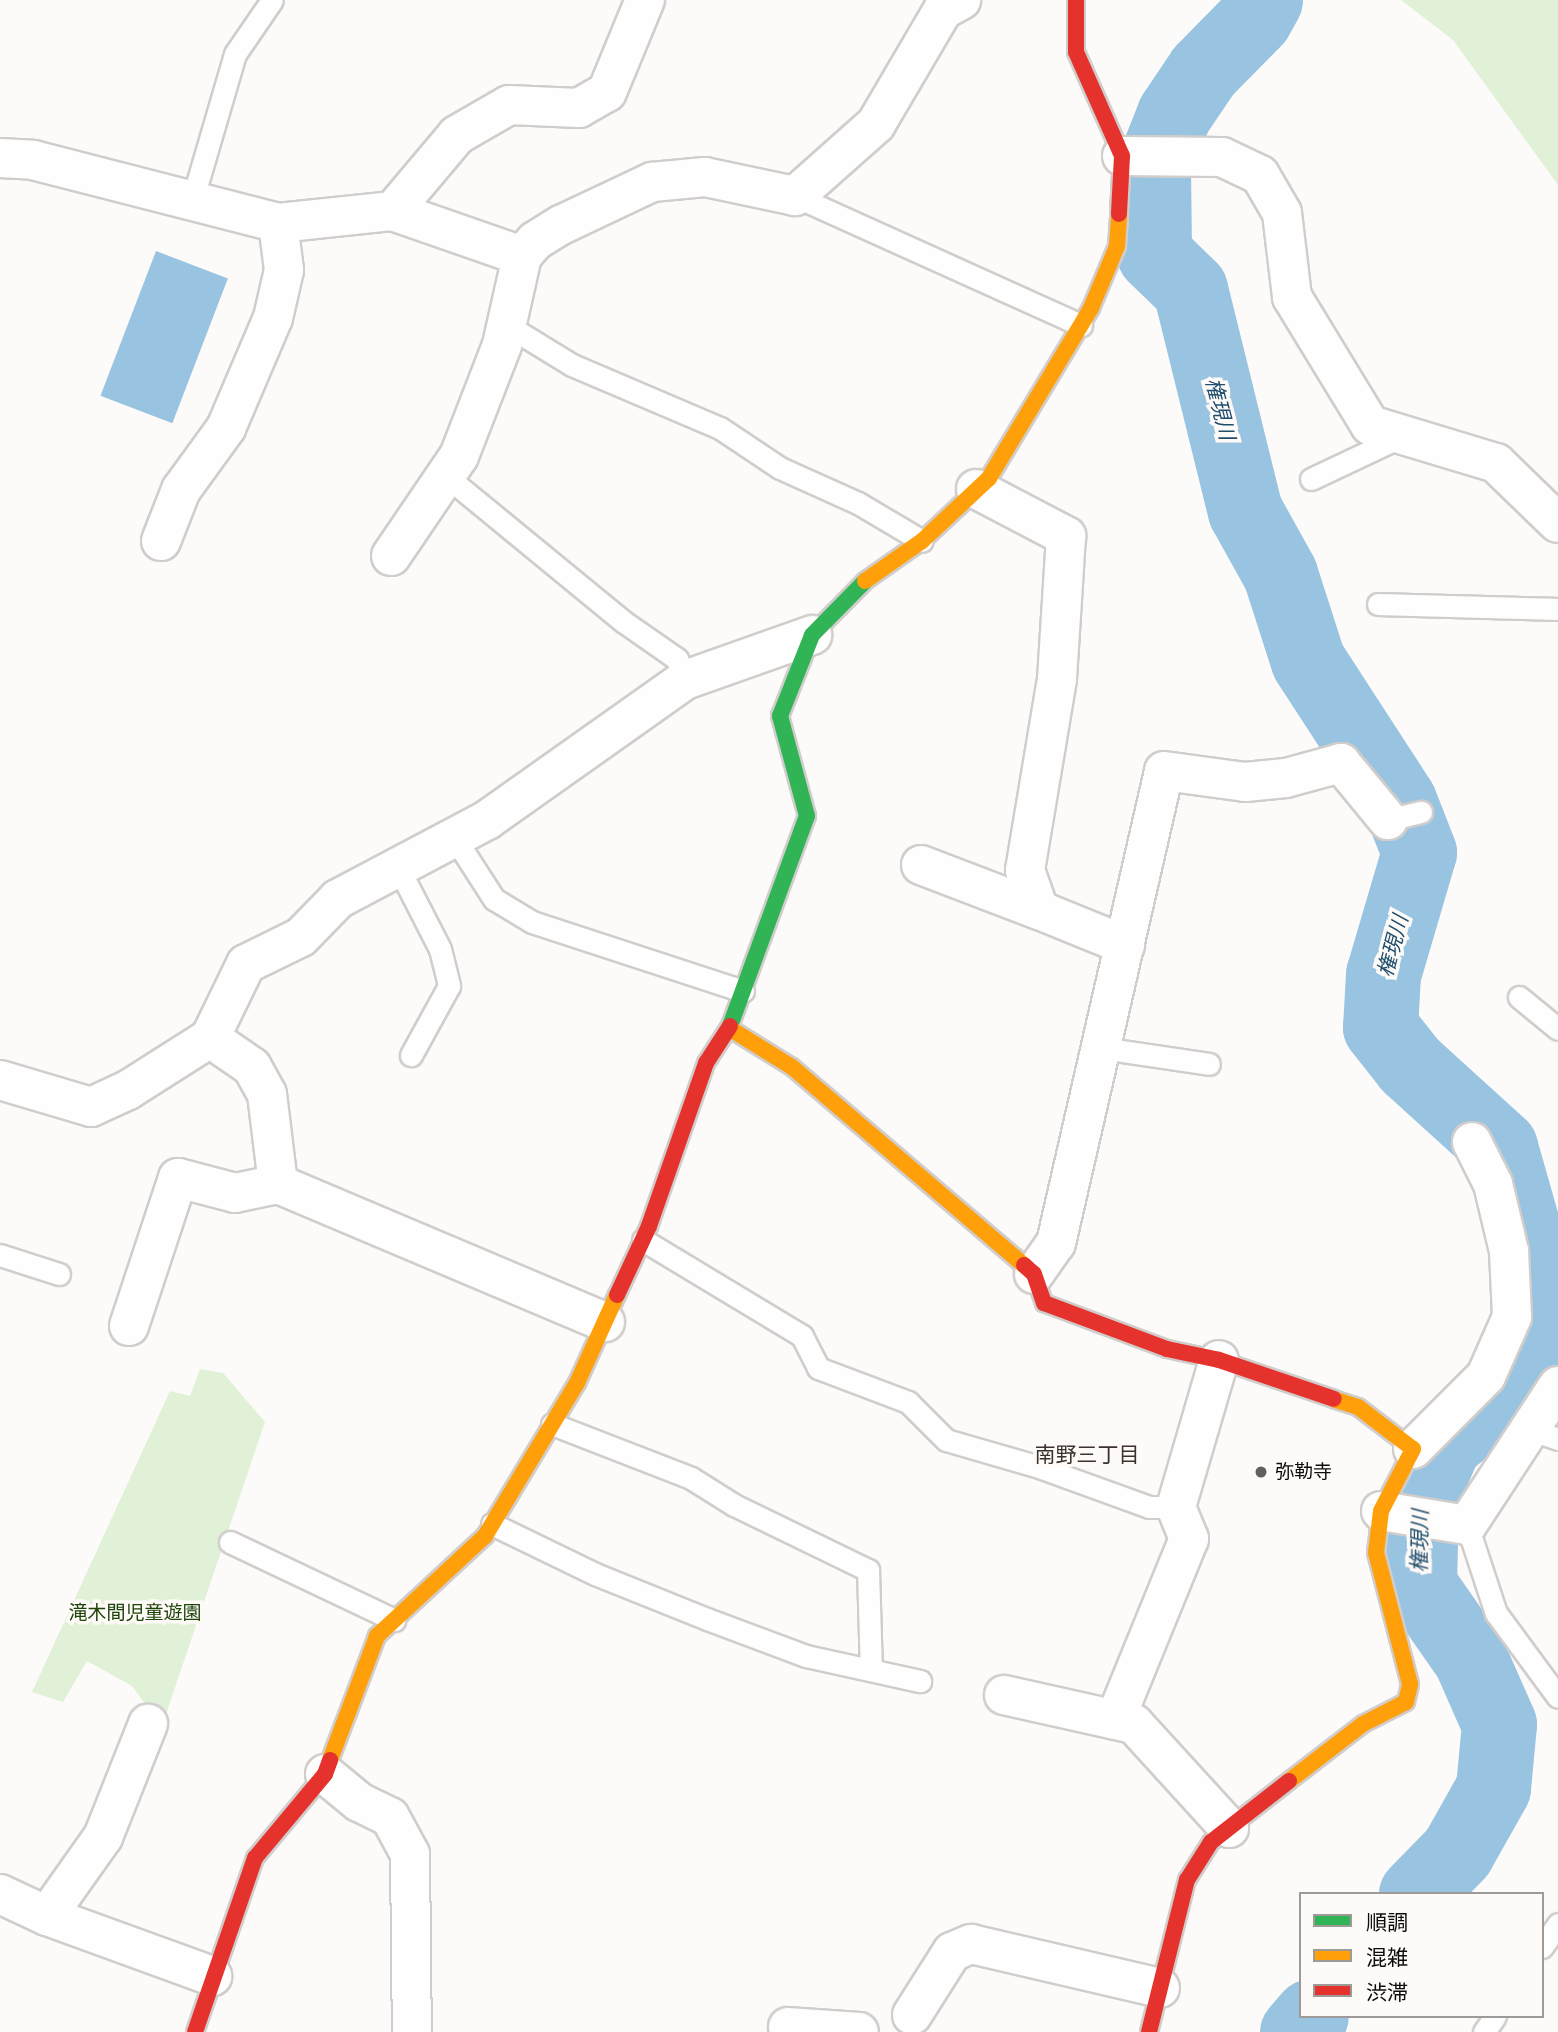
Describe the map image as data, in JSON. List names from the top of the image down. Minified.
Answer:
{"districts":["南野三丁目"],"water":["権現川"],"parks":["滝木間児童遊園"],"places":["弥勒寺"],"legend":["順調","混雑","渋滞"]}
